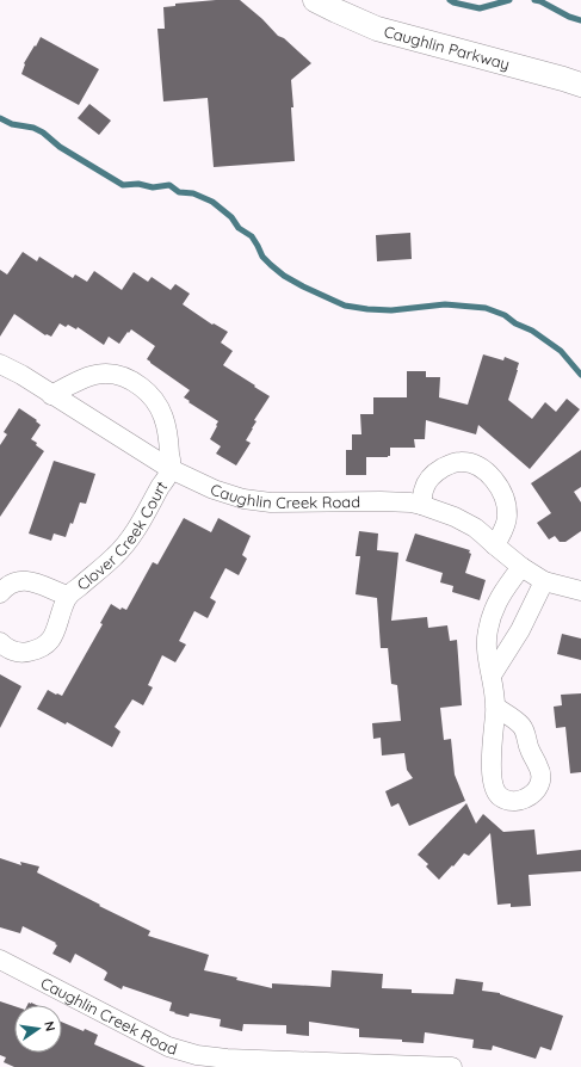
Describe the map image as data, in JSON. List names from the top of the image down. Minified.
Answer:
{"streets":{"street":["Caughlin Parkway","Caughlin Creek Road","Clover Creek Court"]},"crossings":[["Caughlin Creek Road","Clover Creek Court"]],"north":"right"}
